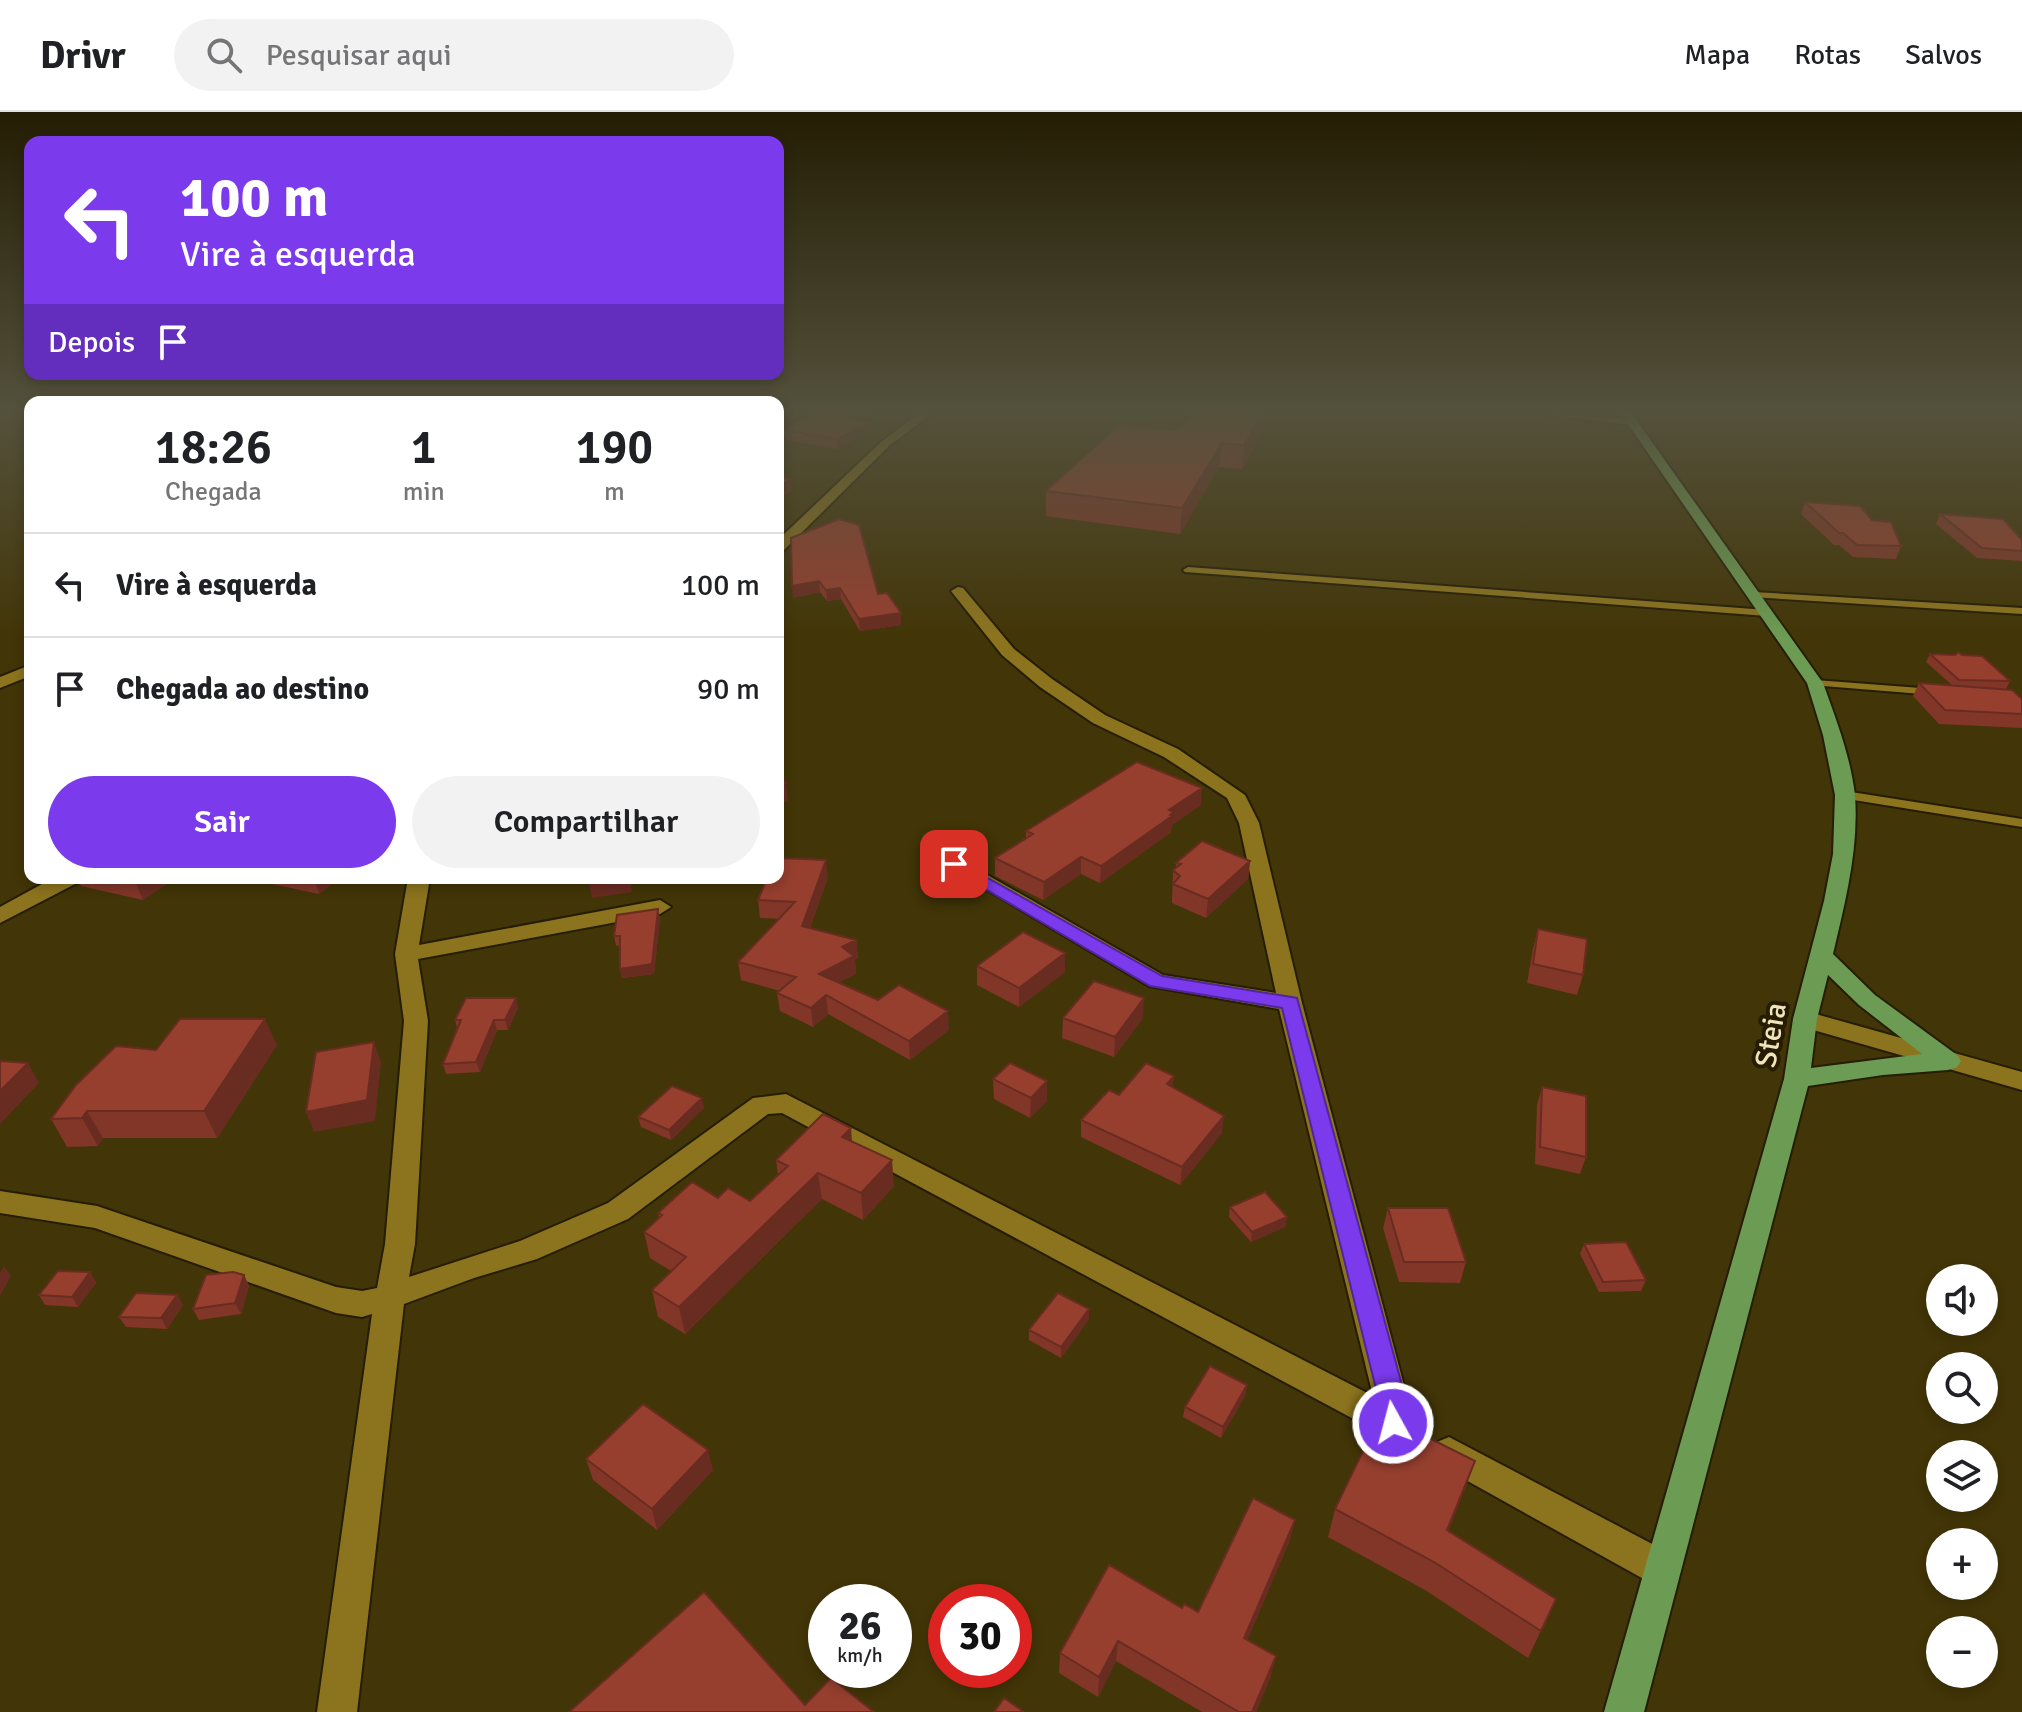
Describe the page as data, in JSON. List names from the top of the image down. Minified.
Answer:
{"streets":{"main road":["Steia"]},"page":{"header":"Drivr","search":"Pesquisar aqui","nav":["Mapa","Rotas","Salvos"],"turn":["100 m","Vire à esquerda"],"then":"Depois","eta":["18:26","Chegada","1","min","190","m"],"list":[{"name":"Vire à esquerda","value":"100 m"},{"name":"Chegada ao destino","value":"90 m"}],"buttons":["Sair","Compartilhar"],"map_buttons":["+","−"],"speed":"26 km/h","limit":"30"}}
